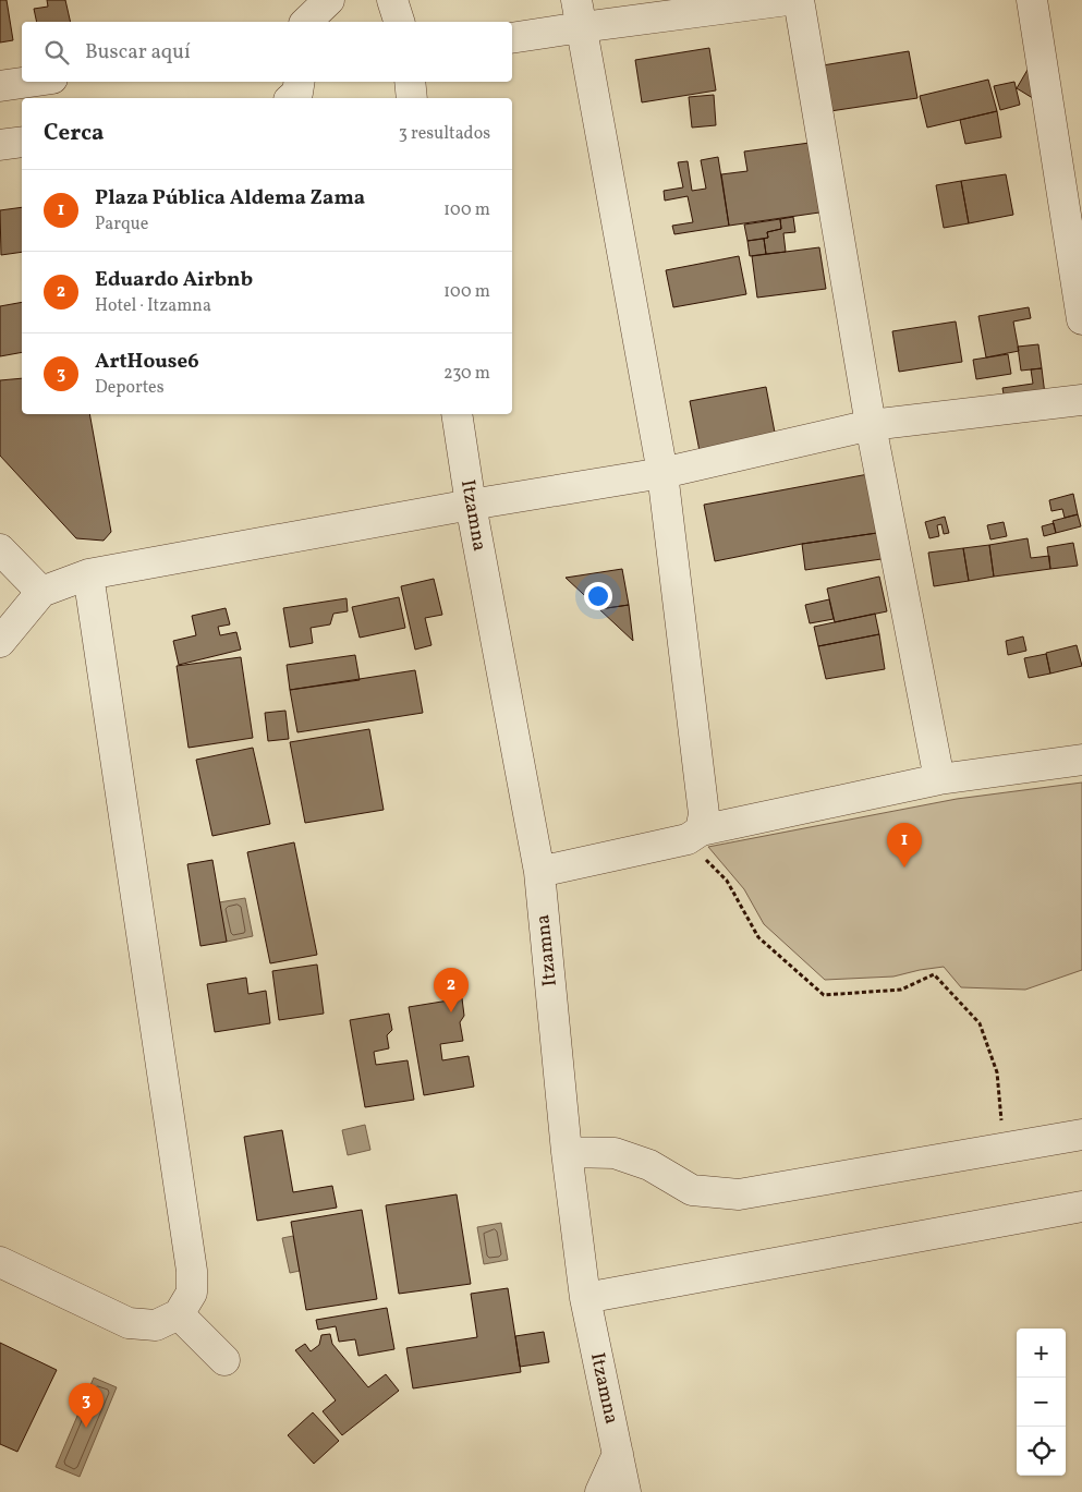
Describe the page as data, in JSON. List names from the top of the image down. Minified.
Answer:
{"streets":{"street":["Itzamna"]},"page":{"search":"Buscar aquí","heading":["Cerca","3 resultados"],"list":[{"mark":"1","name":"Plaza Pública Aldema Zama","note":"Parque","value":"100 m"},{"mark":"2","name":"Eduardo Airbnb","note":"Hotel · Itzamna","value":"100 m"},{"mark":"3","name":"ArtHouse6","note":"Deportes","value":"230 m"}],"pins":["1","2","3"],"map_buttons":["+","−"]}}
